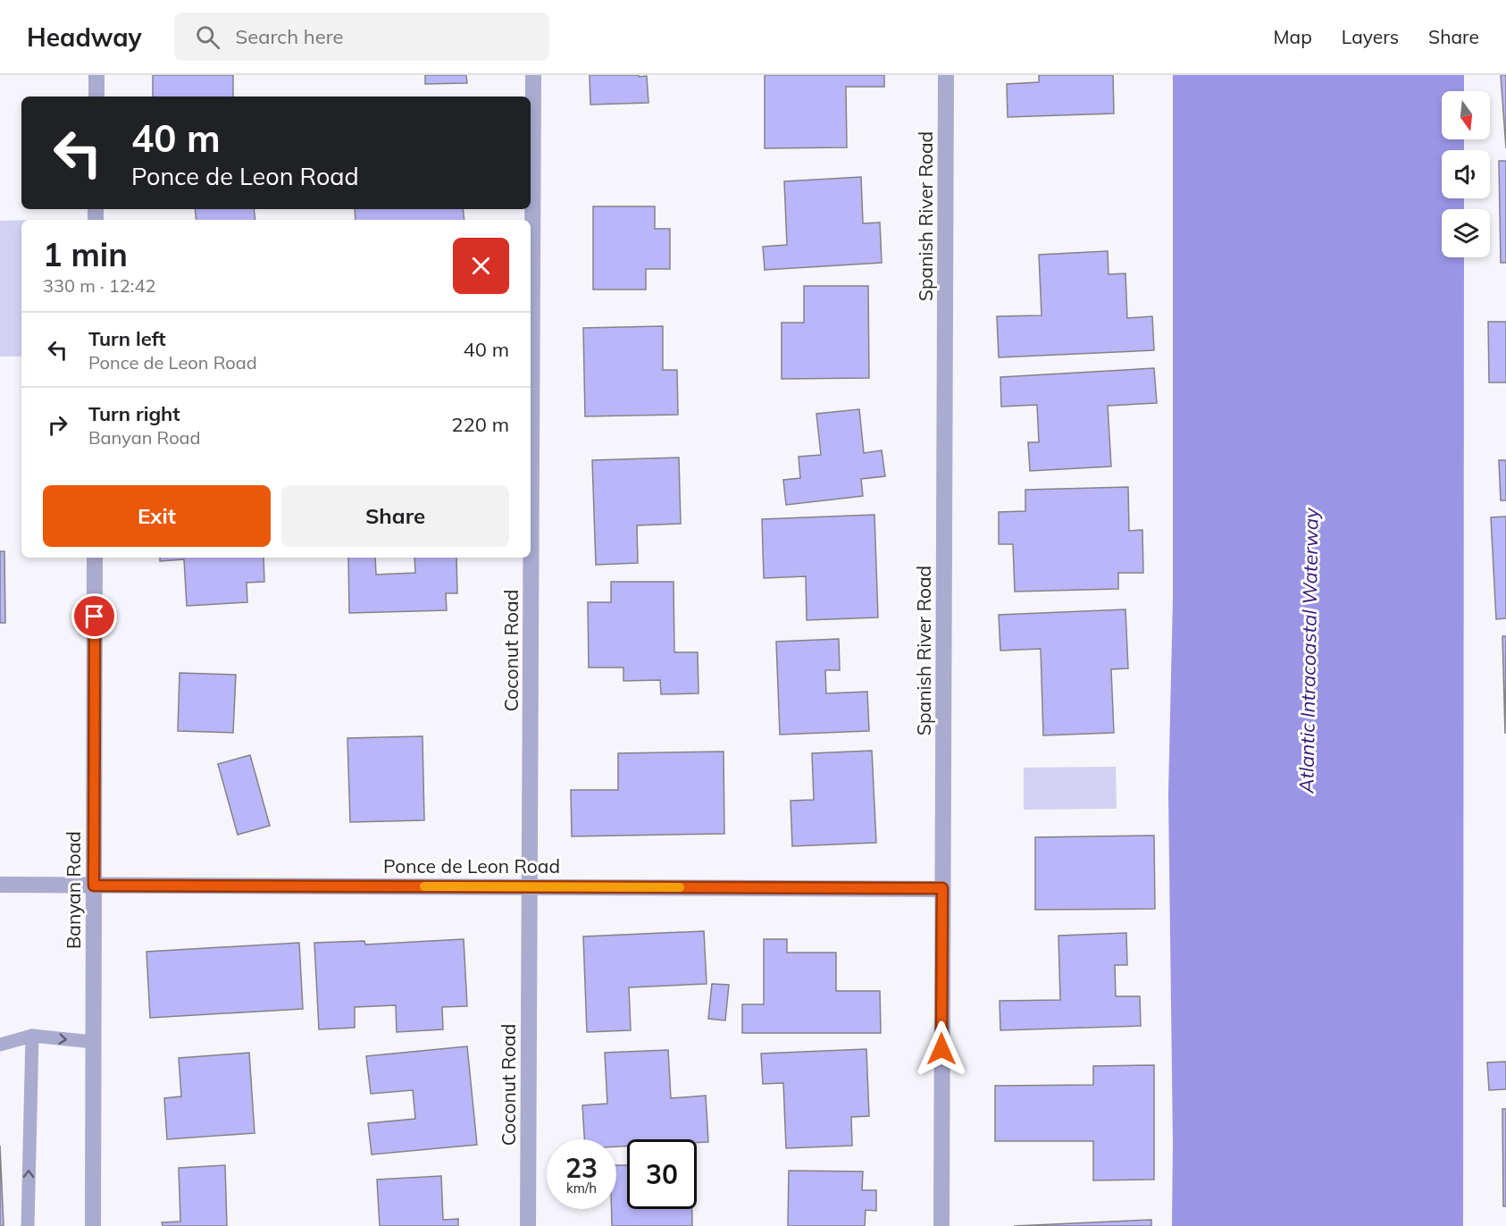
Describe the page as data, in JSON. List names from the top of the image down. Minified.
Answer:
{"streets":{"street":["Spanish River Road","Coconut Road","Ponce de Leon Road","Banyan Road"]},"crossings":[["Spanish River Road","Ponce de Leon Road"],["Coconut Road","Ponce de Leon Road"],["Ponce de Leon Road","Banyan Road"]],"water":["Atlantic Intracoastal Waterway"],"north":"bottom","page":{"header":"Headway","search":"Search here","nav":["Map","Layers","Share"],"turn":["40 m","Ponce de Leon Road"],"heading":["1 min","330 m · 12:42"],"list":[{"name":"Turn left","note":"Ponce de Leon Road","value":"40 m"},{"name":"Turn right","note":"Banyan Road","value":"220 m"}],"buttons":["Exit","Share"],"speed":"23 km/h","limit":"30"}}
